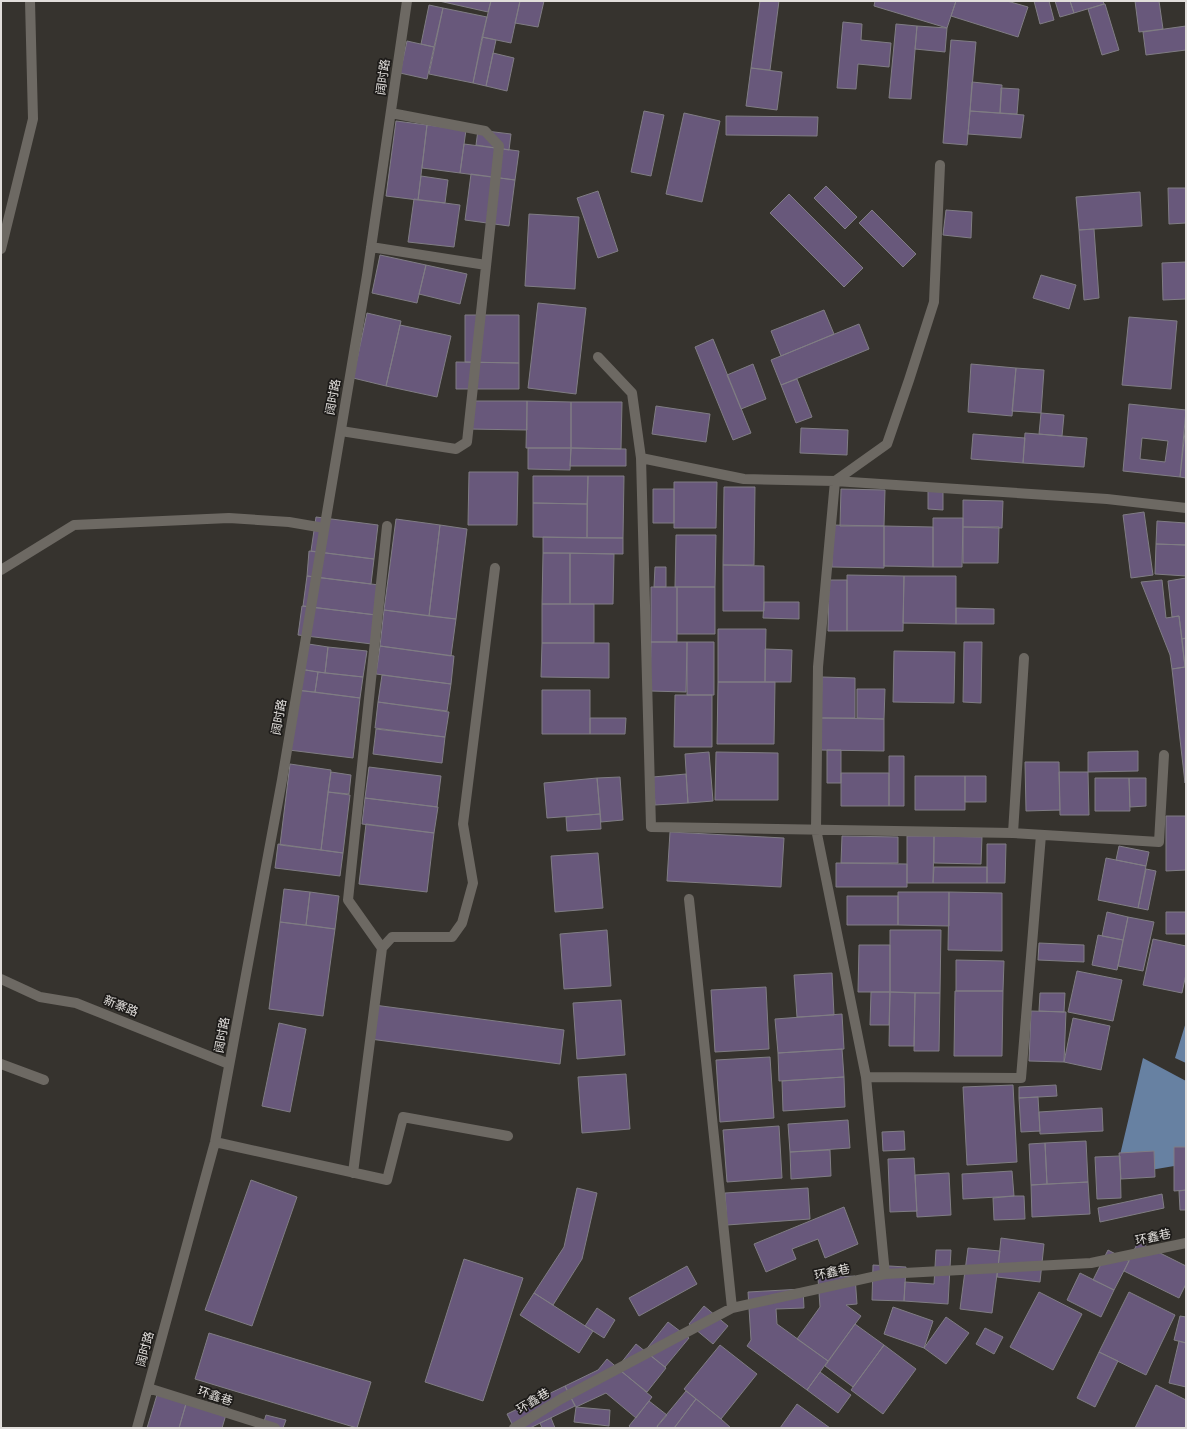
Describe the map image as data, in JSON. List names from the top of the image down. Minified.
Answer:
{"streets":{"street":["阔时路","新寨路","环鑫巷"]},"crossings":[["阔时路","新寨路"],["阔时路","环鑫巷"]]}
